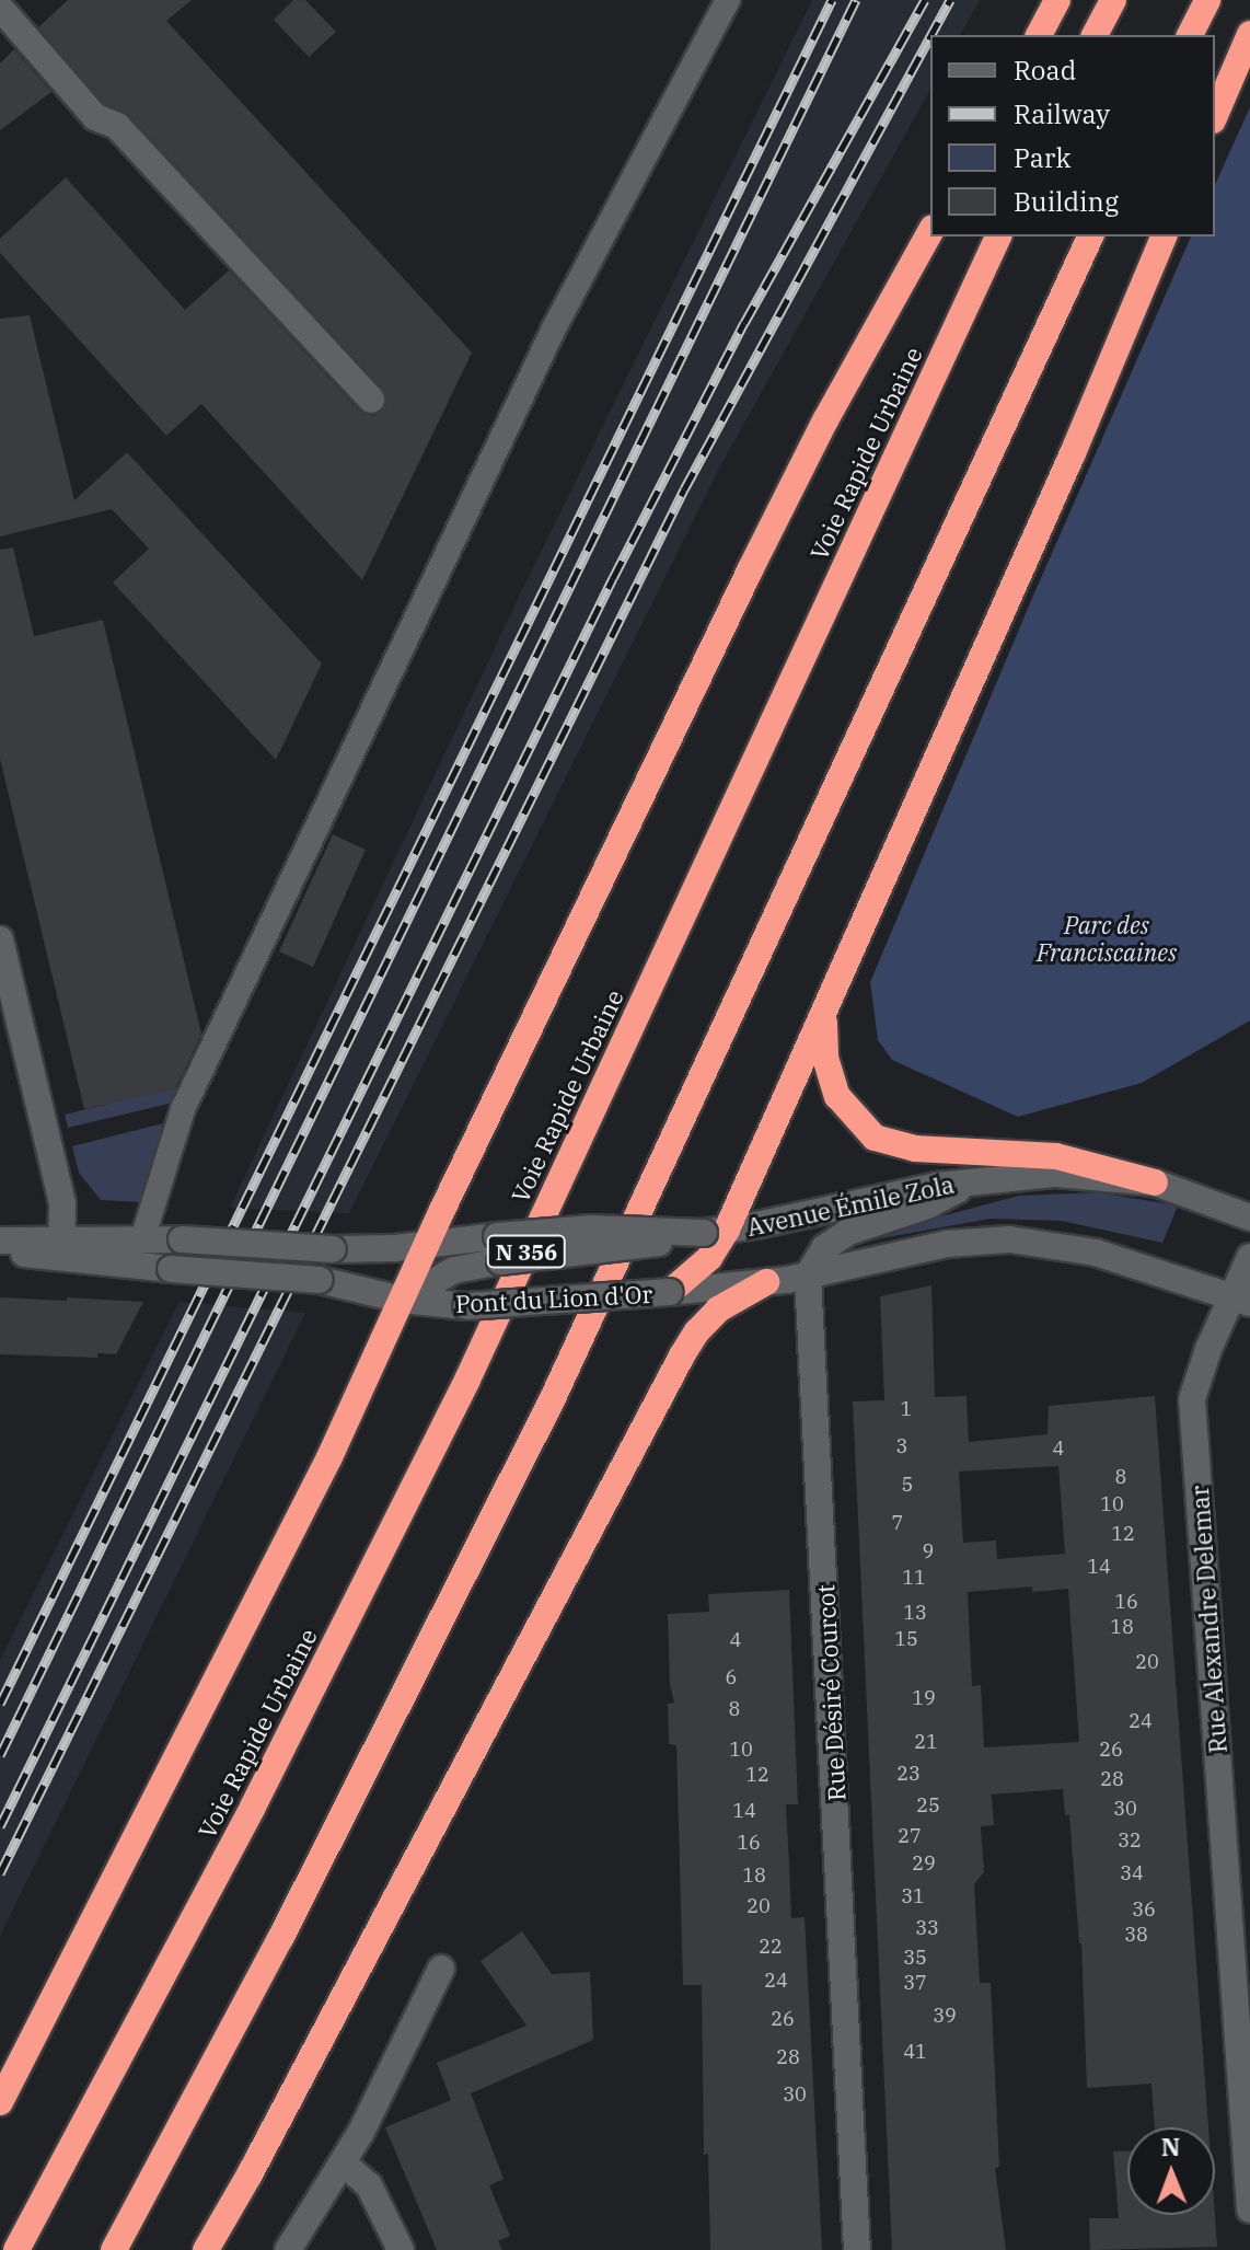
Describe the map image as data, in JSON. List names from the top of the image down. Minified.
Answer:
{"streets":{"highway":["Voie Rapide Urbaine","N 356"],"street":["Avenue Émile Zola","Pont du Lion d'Or","Rue Alexandre Delemar","Rue Désiré Courcot"]},"crossings":[["Avenue Émile Zola","Pont du Lion d'Or"],["Avenue Émile Zola","Rue Désiré Courcot"]],"parks":["Parc des Franciscaines"],"house_numbers":["1","3","4","8","5","10","7","12","9","14","11","16","13","18","15","4","20","6","19","8","24","21","10","26","23","12","28","25","30","14","27","32","16","29","34","18","31","20","36","33","38","22","35","24","37","39","26","41","28","30"],"legend":["Road","Railway","Park","Building"],"north":"top"}
